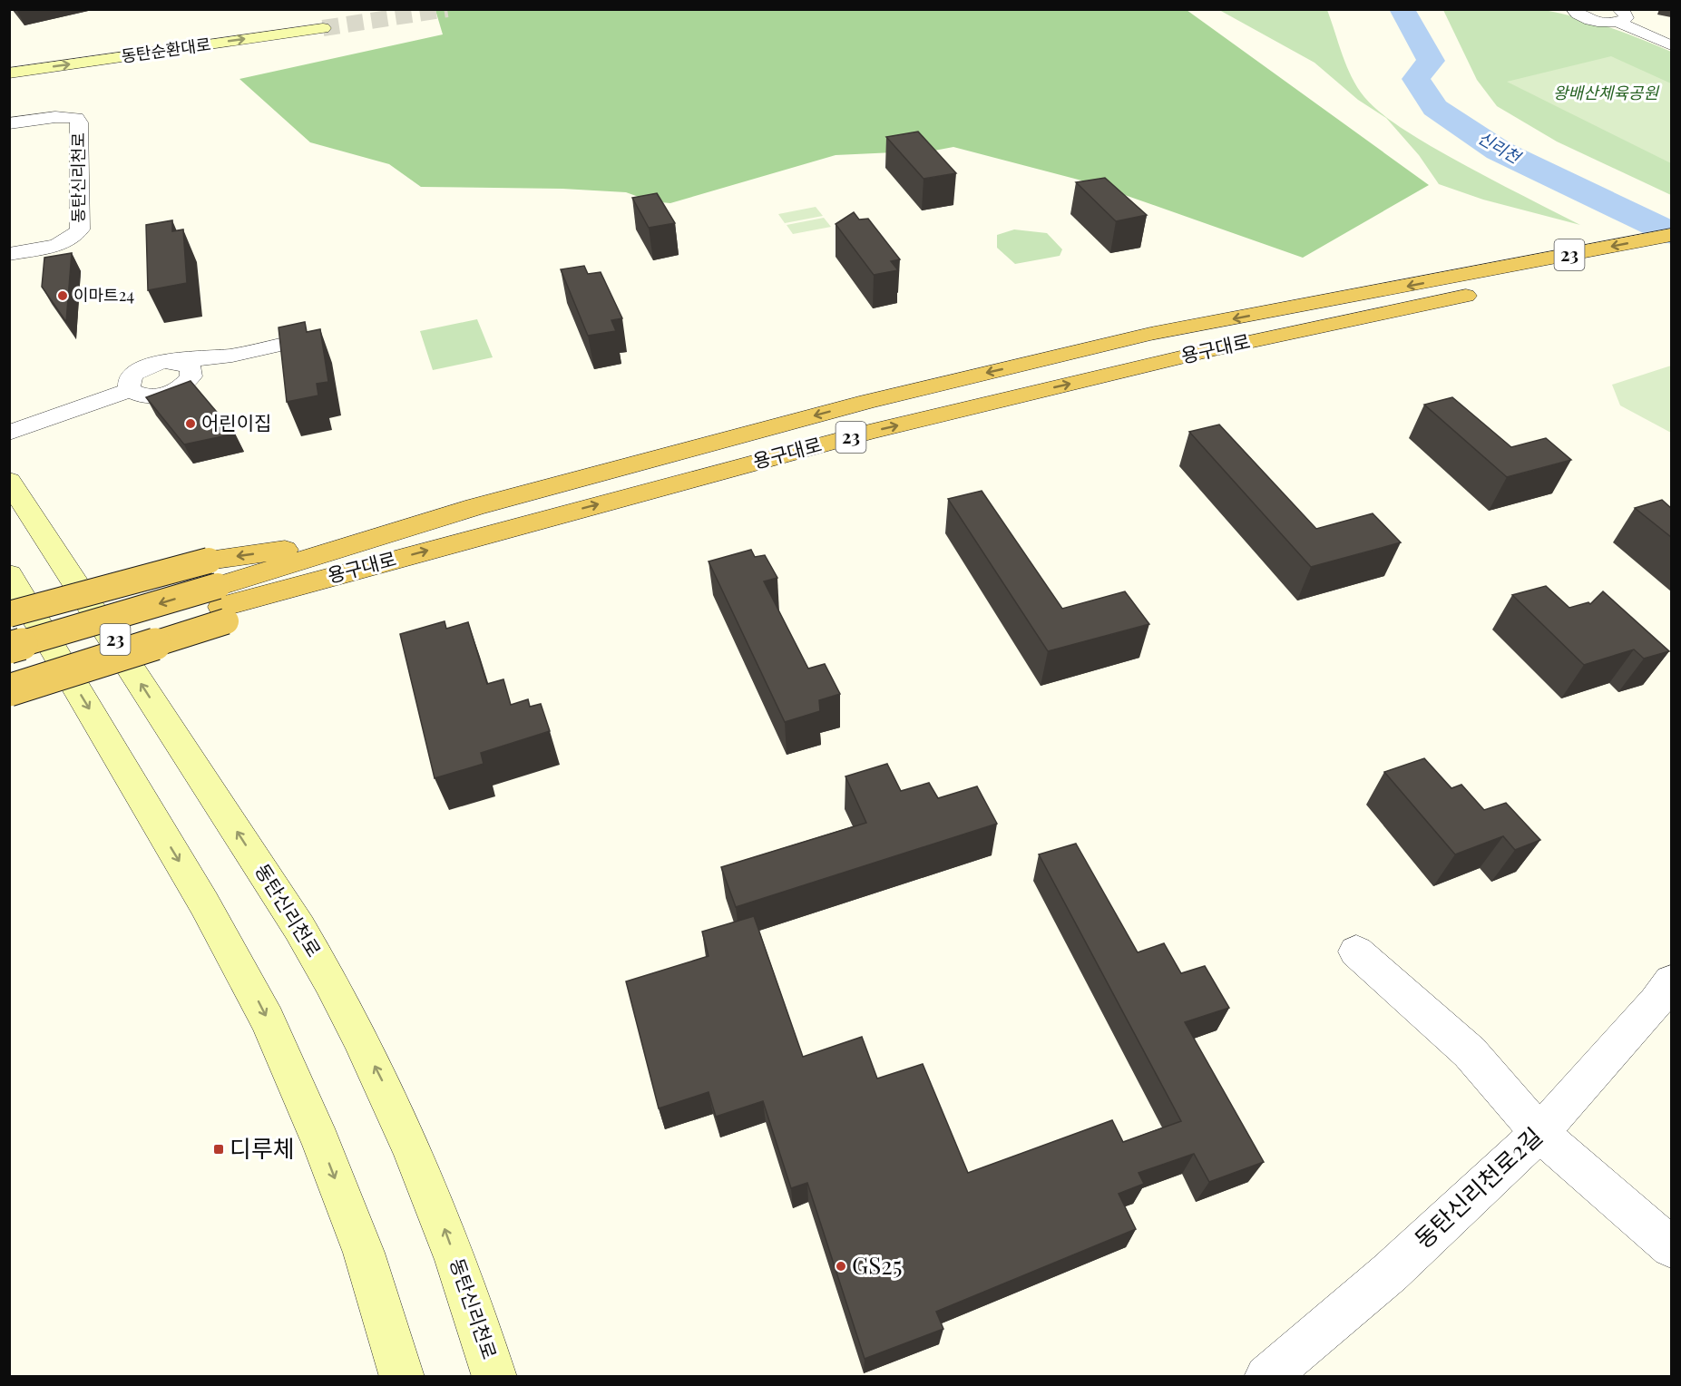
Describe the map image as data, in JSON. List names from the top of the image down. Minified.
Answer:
{"streets":{"highway":["23","용구대로"],"main road":["동탄순환대로","동탄신리천로"],"street":["동탄신리천로2길"]},"crossings":[["23","용구대로"]],"one_way":["동탄순환대로","동탄신리천로"],"water":["신리천"],"parks":["왕배산체육공원"],"places":{"other":["이마트24","어린이집","GS25"],"transit":["디루체"]}}
